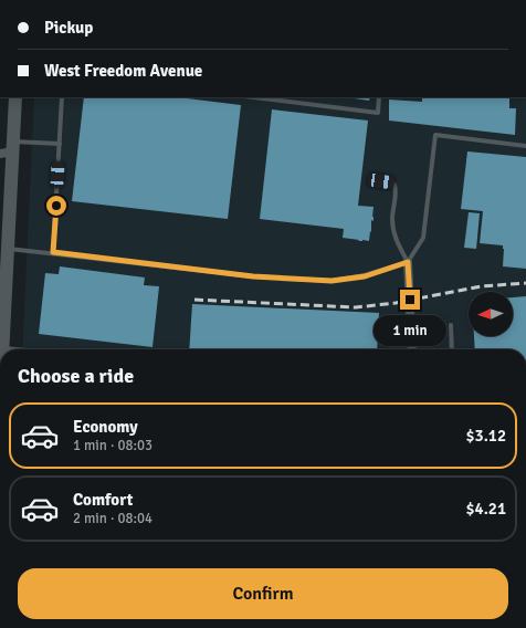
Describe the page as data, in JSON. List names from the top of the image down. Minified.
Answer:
{"north":"left","page":{"banner":["Pickup","West Freedom Avenue"],"bubble":"1 min","heading":"Choose a ride","list":[{"name":"Economy","note":"1 min · 08:03","value":"$3.12"},{"name":"Comfort","note":"2 min · 08:04","value":"$4.21"}],"buttons":"Confirm"}}
